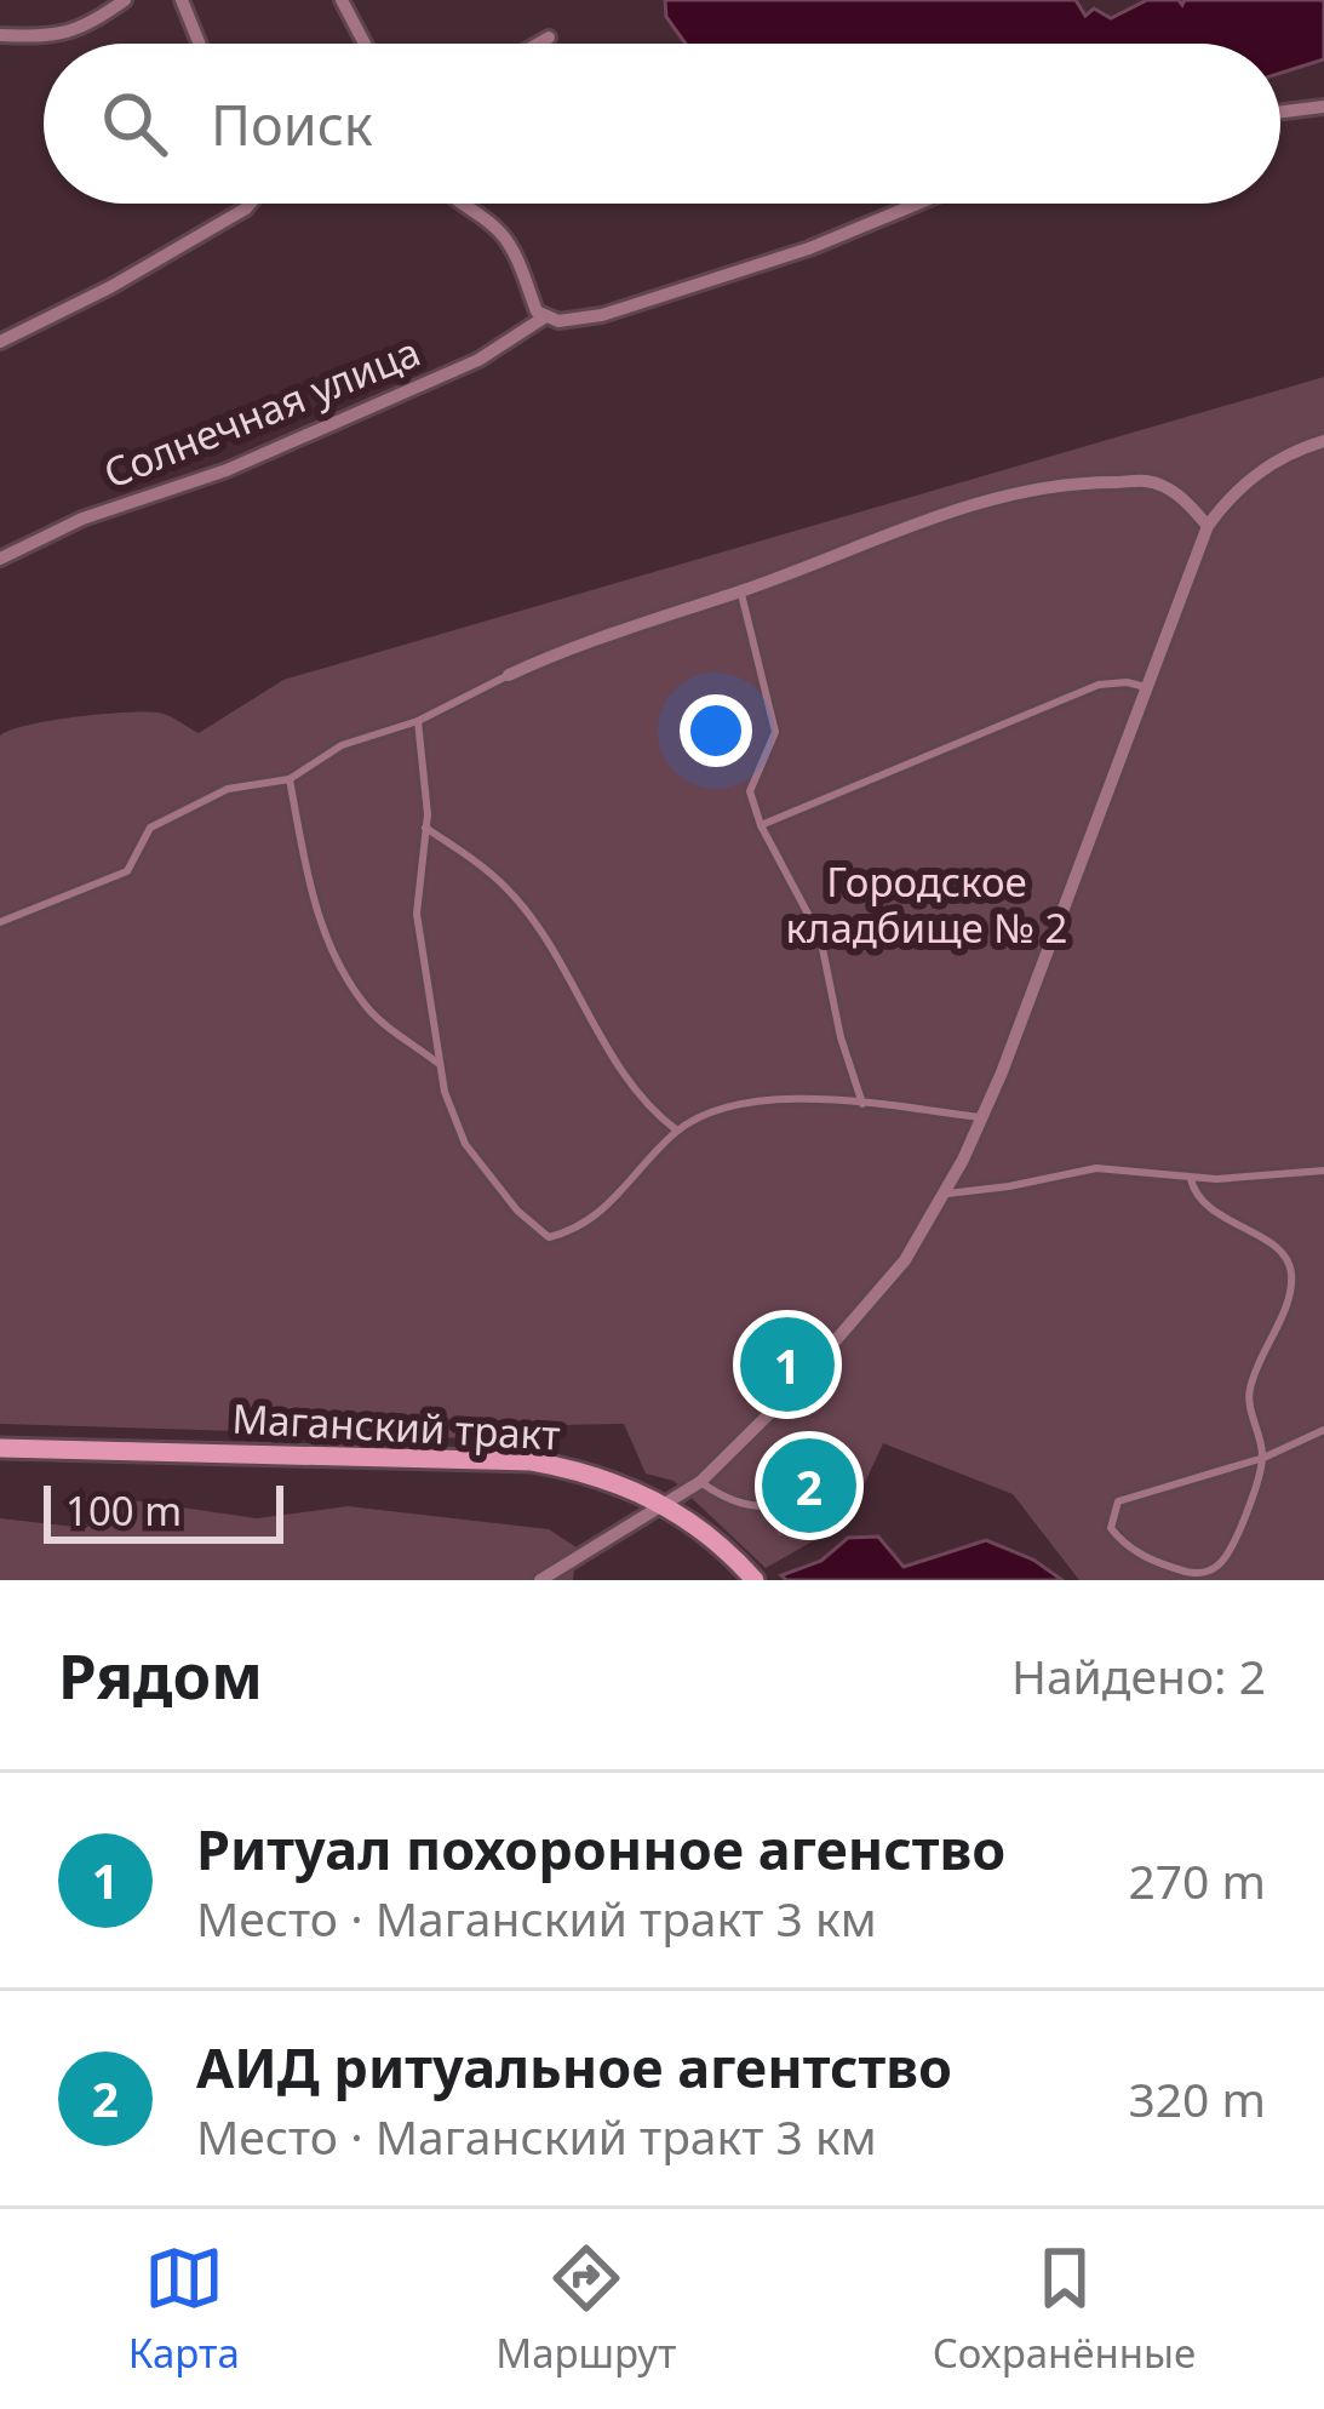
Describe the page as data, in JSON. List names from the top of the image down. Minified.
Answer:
{"streets":{"main road":["Маганский тракт"],"street":["Солнечная улица"]},"parks":["Городское кладбище № 2"],"scale_bar":"100 m","page":{"search":"Поиск","pins":["1","2"],"scale":"100 m","heading":["Рядом","Найдено: 2"],"list":[{"mark":"1","name":"Ритуал похоронное агенство","note":"Место · Маганский тракт 3 км","value":"270 m"},{"mark":"2","name":"АИД ритуальное агентство","note":"Место · Маганский тракт 3 км","value":"320 m"}],"nav":["Карта","Маршрут","Сохранённые"]}}
